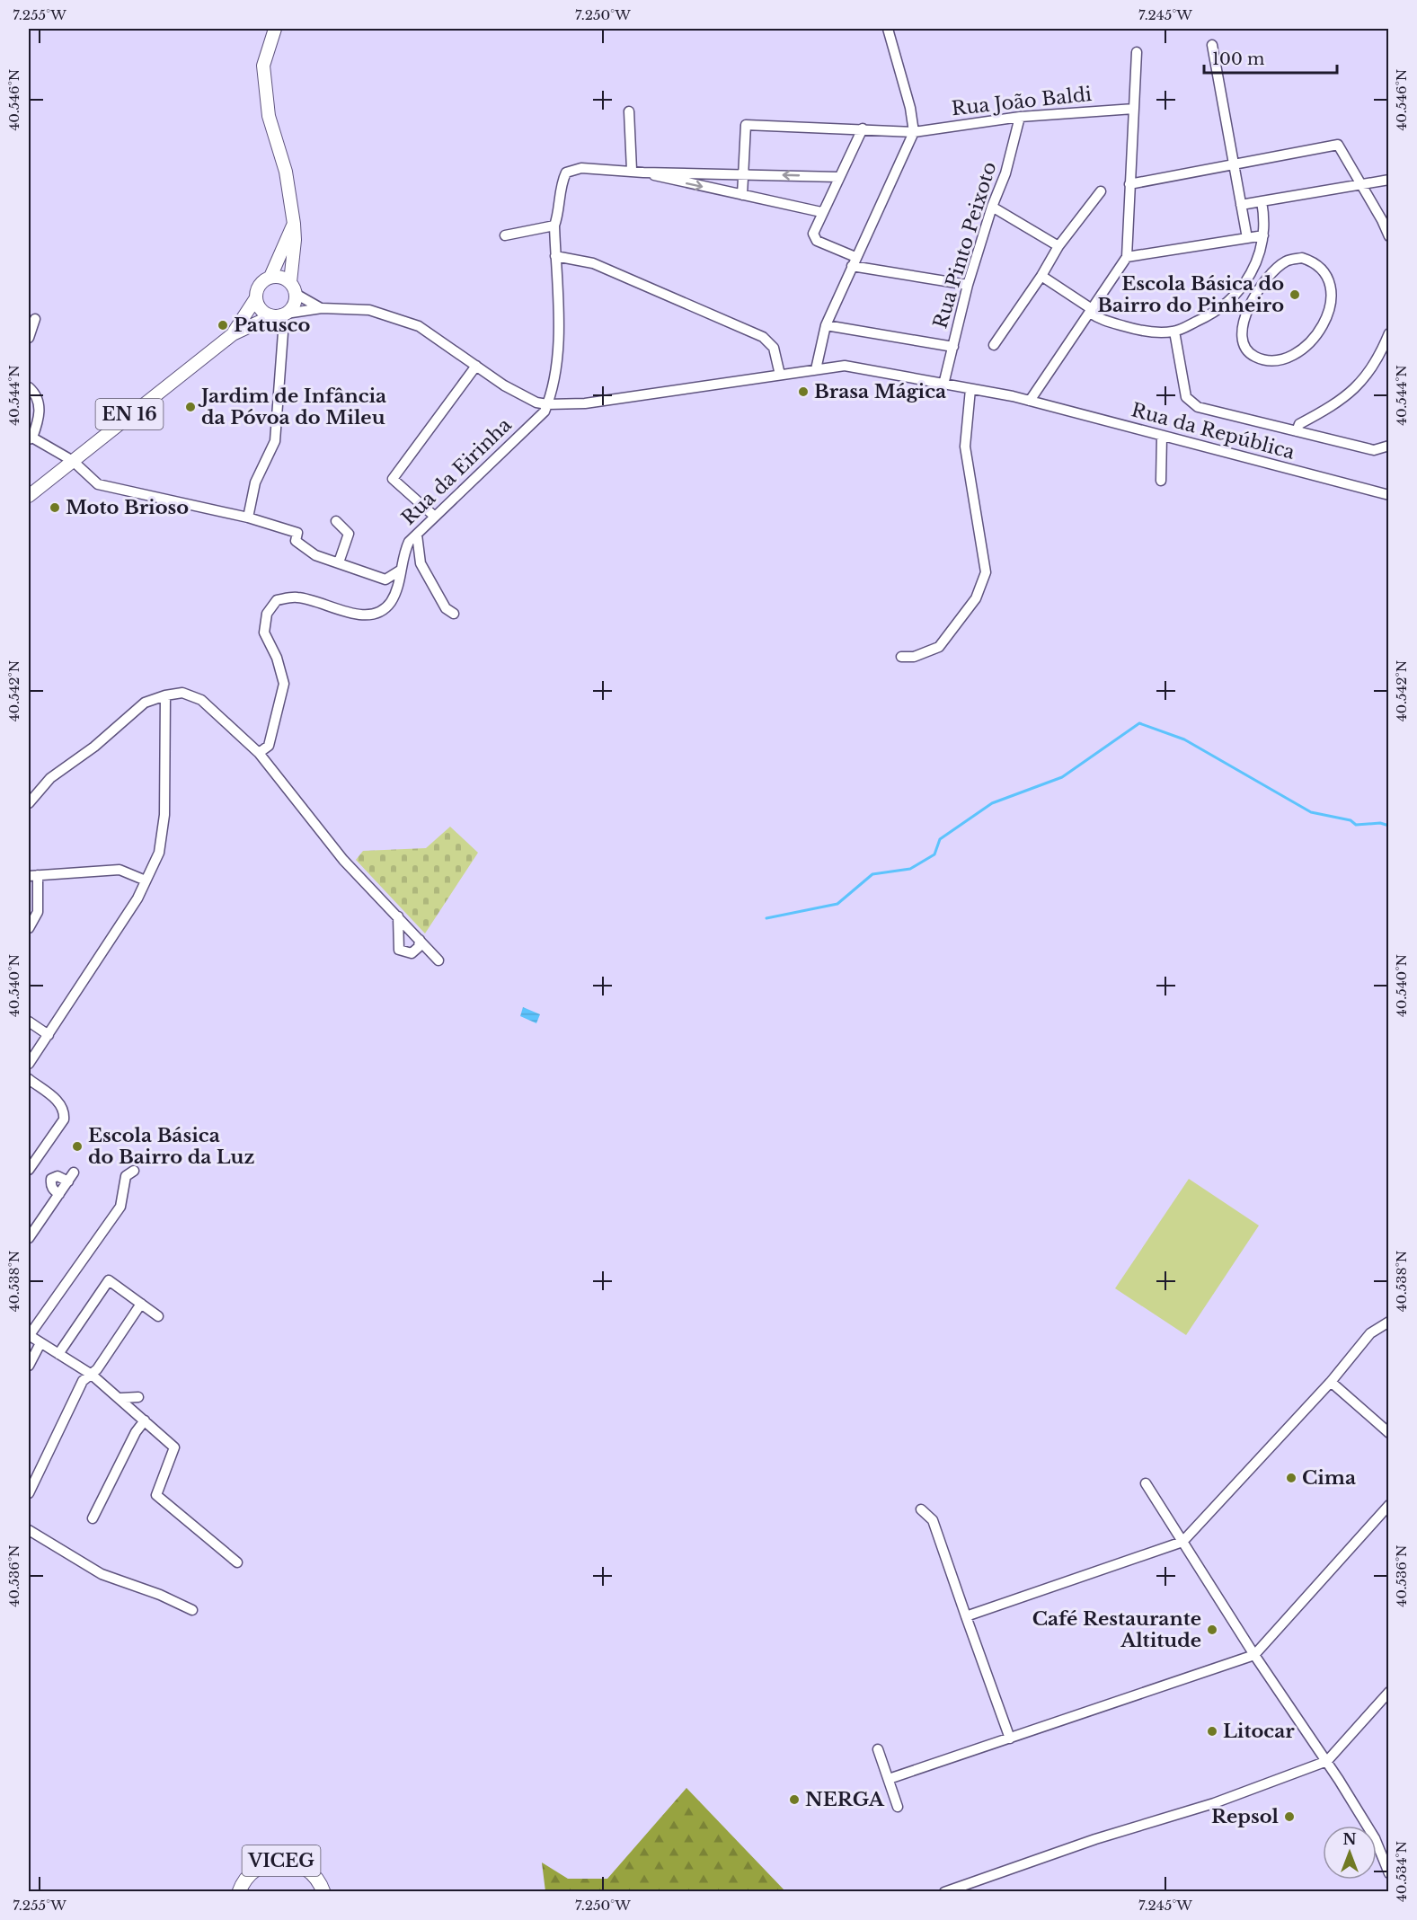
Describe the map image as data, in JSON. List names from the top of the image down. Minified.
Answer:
{"streets":{"highway":["VICEG"],"main road":["EN 16"],"street":["Rua João Baldi","Rua Pinto Peixoto","Rua da República","Rua da Eirinha"]},"crossings":[["Rua João Baldi","Rua Pinto Peixoto"],["Rua Pinto Peixoto","Rua da República"],["EN 16","Rua da República"],["Rua da República","Rua da Eirinha"]],"places":["Escola Básica do Bairro do Pinheiro","Patusco","Brasa Mágica","Jardim de Infância da Póvoa do Mileu","Moto Brioso","Escola Básica do Bairro da Luz","Cima","Café Restaurante Altitude","Litocar","NERGA","Repsol"],"scale_bar":"100 m","north":"top","coordinates":["7.255°W","7.250°W","7.245°W","40.546°N","40.544°N","40.542°N","40.540°N","40.538°N","40.536°N","40.534°N"]}
